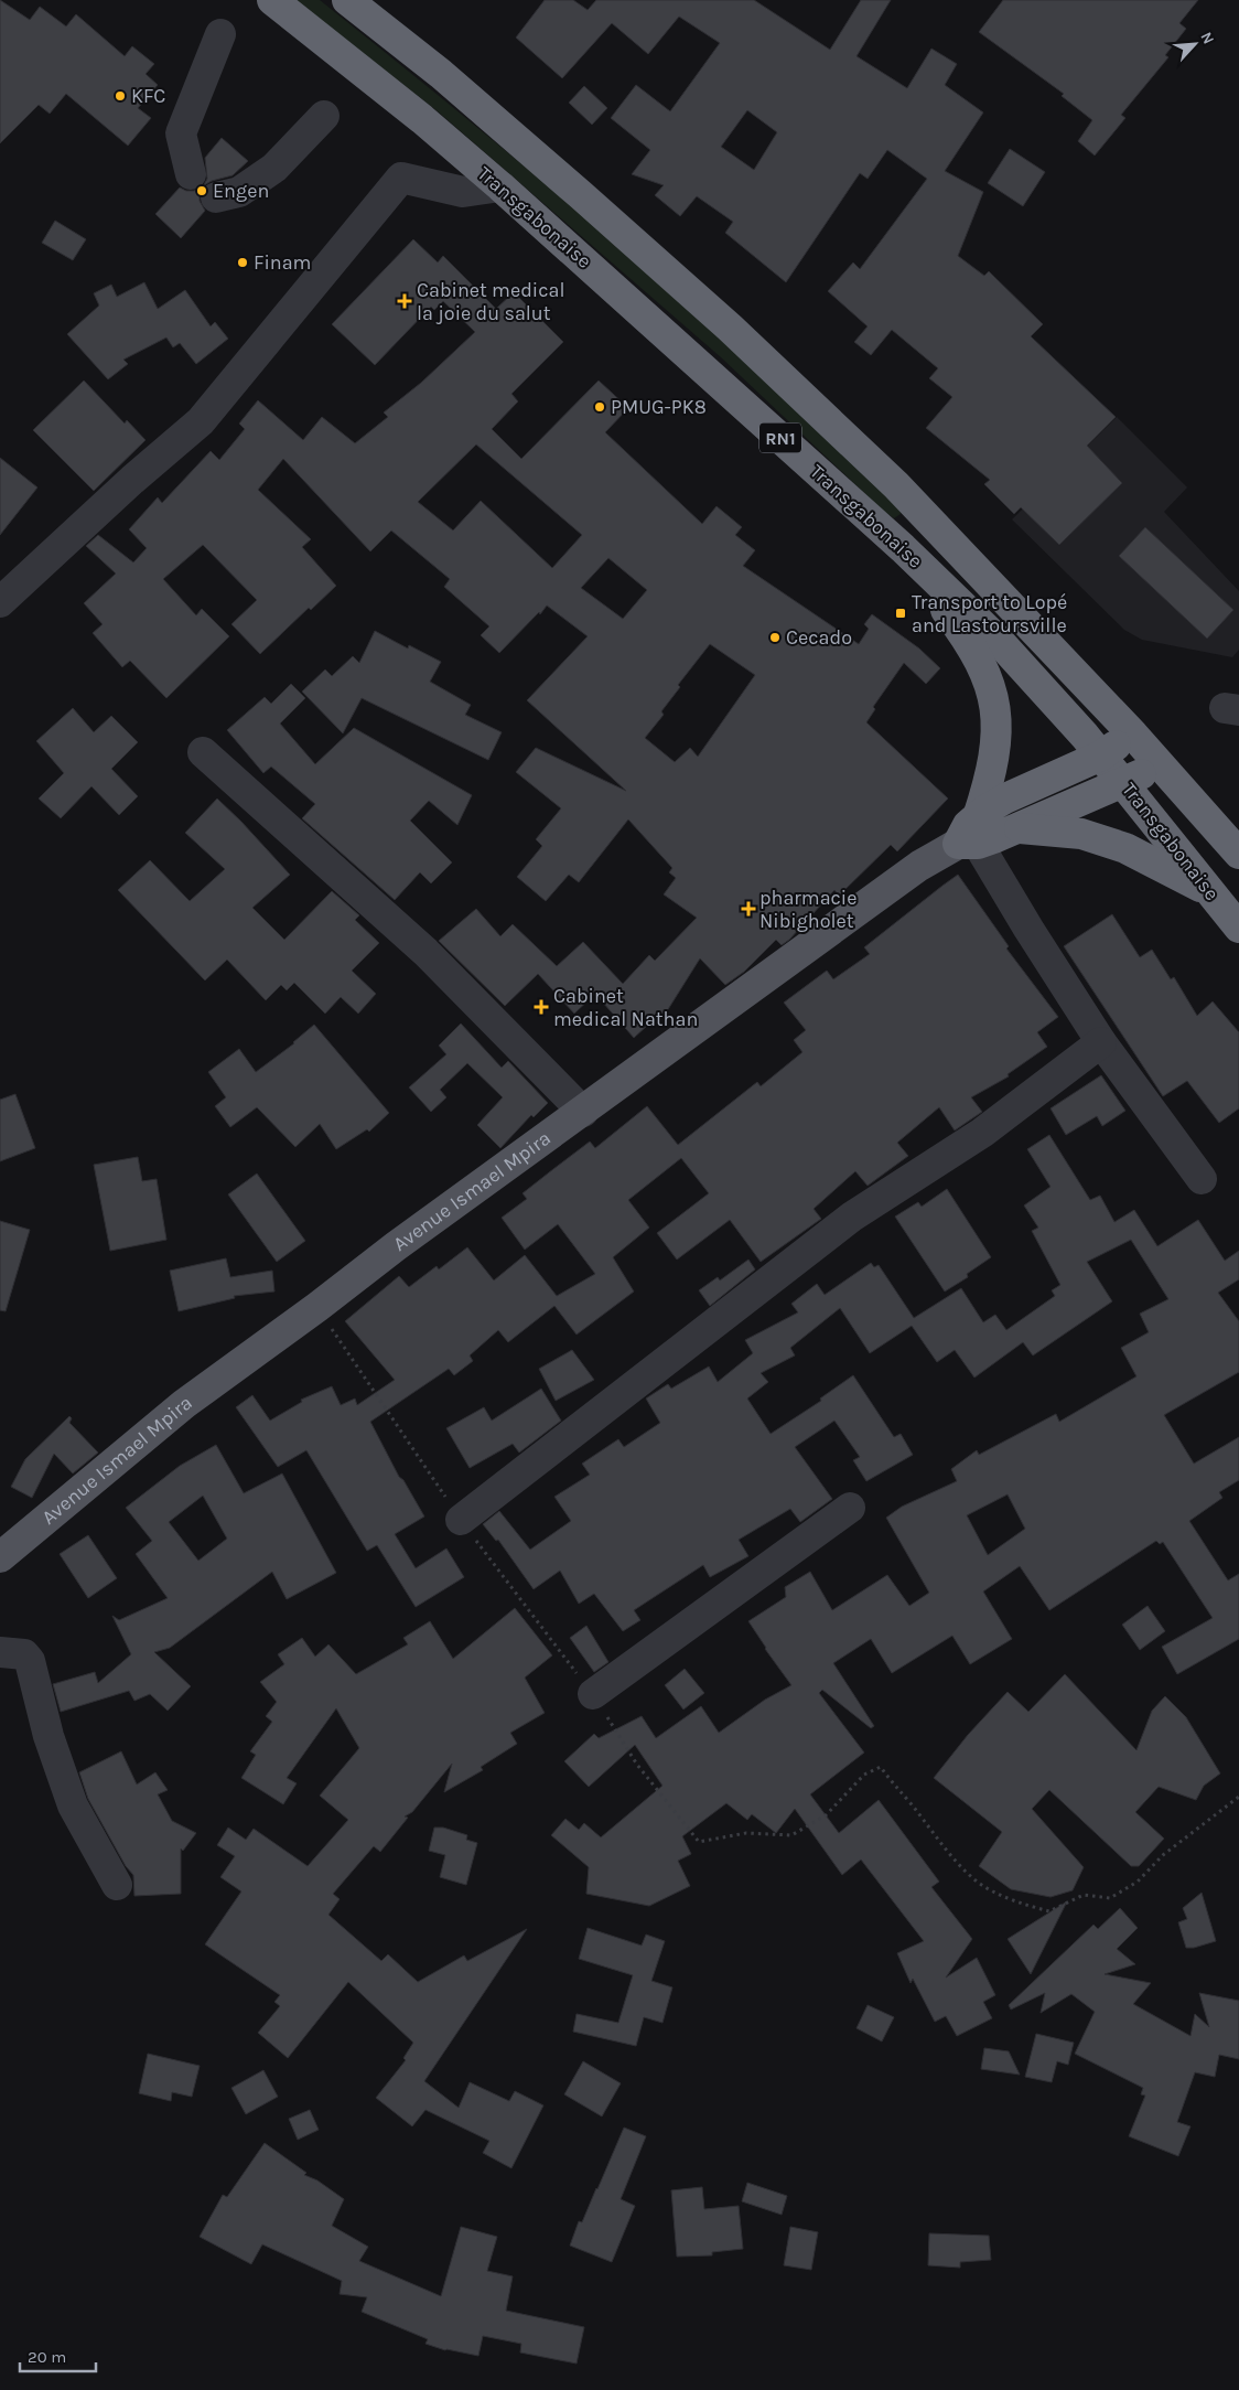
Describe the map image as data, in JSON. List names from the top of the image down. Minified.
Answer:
{"streets":{"highway":["Transgabonaise","RN1"],"main road":["Avenue Ismael Mpira"]},"places":{"other":["KFC","Engen","Finam","PMUG-PK8","Cecado"],"health":["Cabinet medical la joie du salut","pharmacie Nibigholet","Cabinet medical Nathan"],"transit":["Transport to Lopé and Lastoursville"]},"scale_bar":"20 m","north":"top right"}
